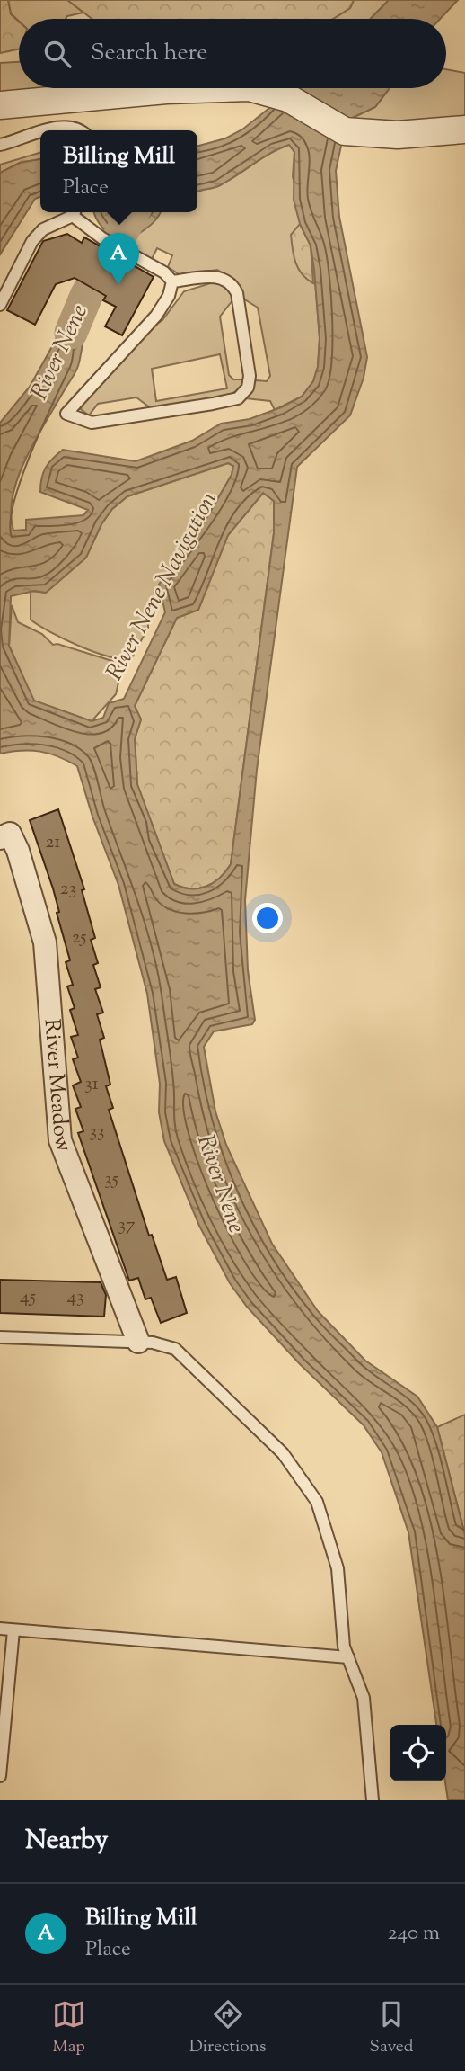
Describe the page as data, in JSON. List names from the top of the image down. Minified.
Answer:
{"streets":{"street":["River Meadow"]},"water":["River Nene","River Nene Navigation"],"house_numbers":["21","23","25","31","33","35","37","45","43"],"page":{"search":"Search here","popup":["Billing Mill","Place"],"pins":"A","heading":"Nearby","list":[{"mark":"A","name":"Billing Mill","note":"Place","value":"240 m"}],"nav":["Map","Directions","Saved"]}}
